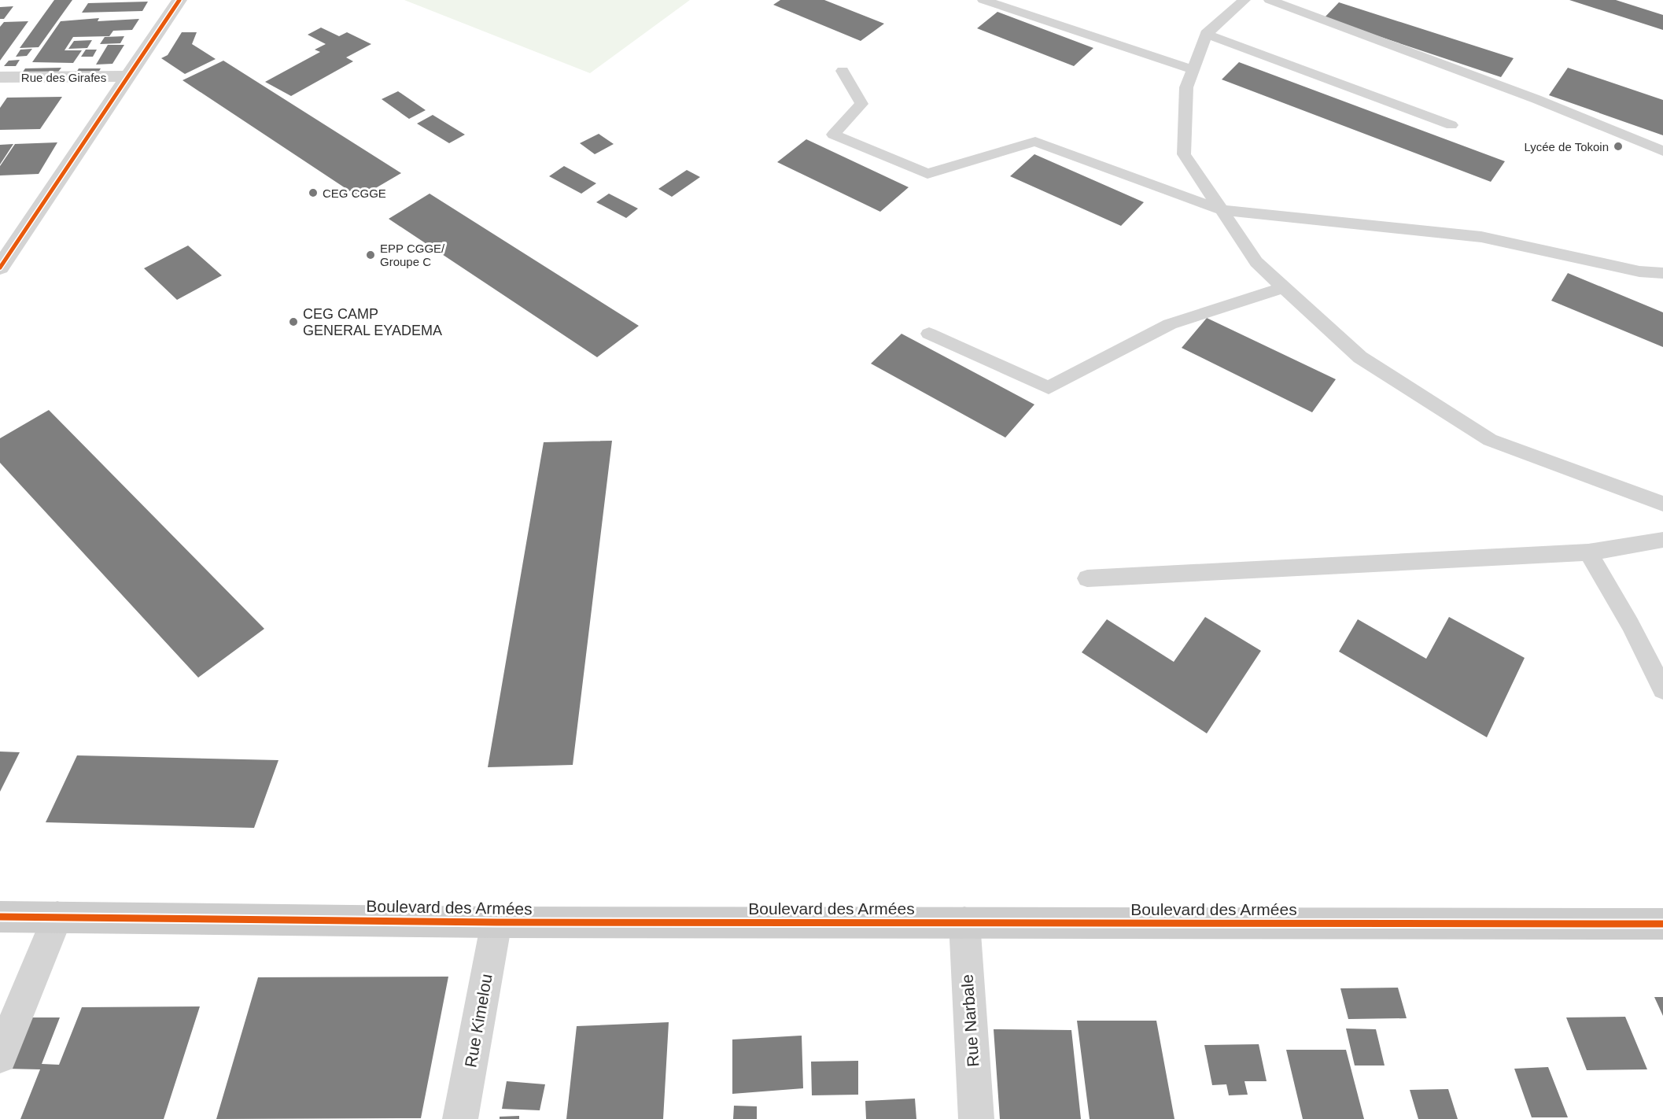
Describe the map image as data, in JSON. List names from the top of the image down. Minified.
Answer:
{"streets":{"street":["Rue des Girafes","Boulevard des Armées","Rue Kimelou","Rue Narbale"]},"crossings":[["Boulevard des Armées","Rue Kimelou"],["Boulevard des Armées","Rue Narbale"]],"places":["Lycée de Tokoin","CEG CGGE","EPP CGGE/ Groupe C","CEG CAMP GENERAL EYADEMA"]}
